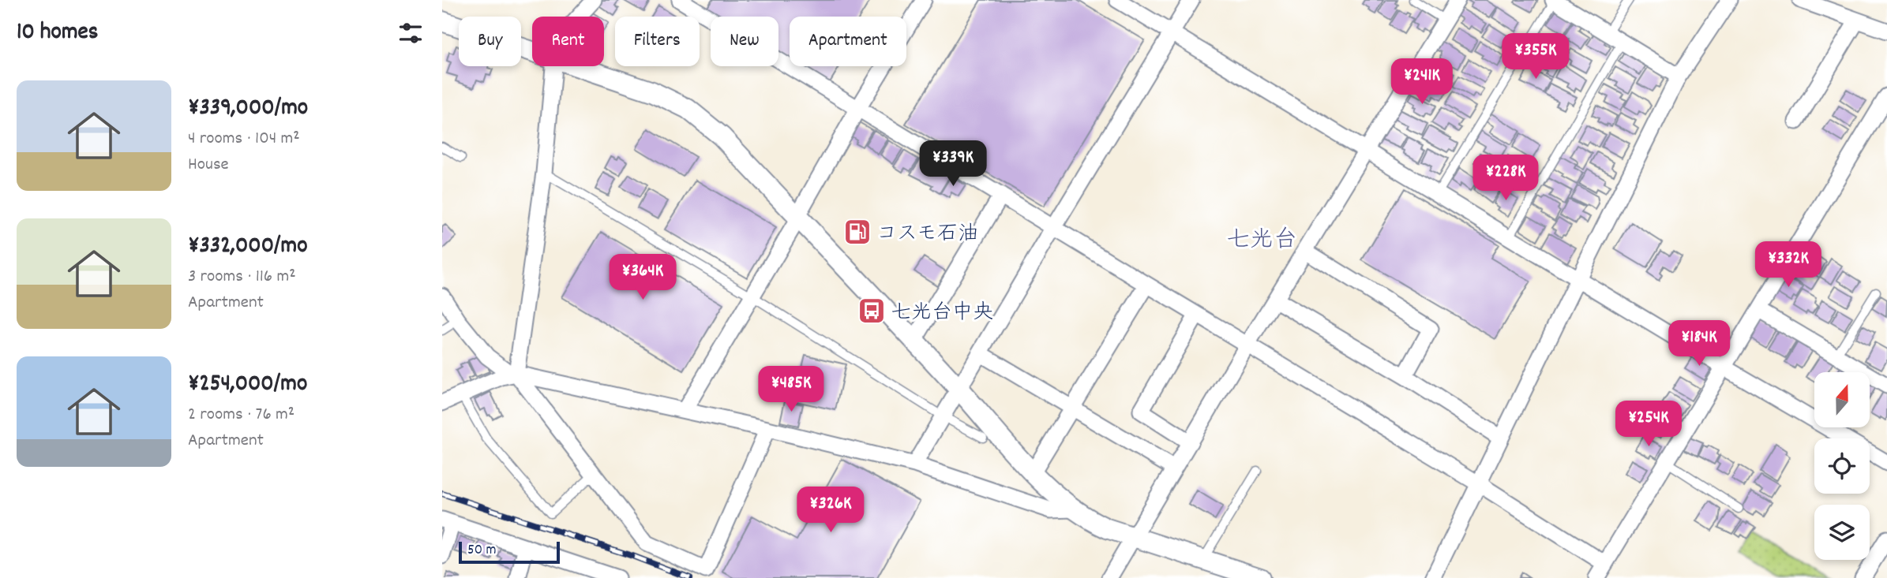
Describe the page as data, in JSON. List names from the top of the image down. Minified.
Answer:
{"districts":["七光台"],"places":{"fuel station":["コスモ石油"],"bus stop":["七光台中央"]},"scale_bar":"50 m","north":"top","page":{"heading":"10 homes","chip":["Buy","Rent","Filters","New","Apartment"],"price":["¥355K","¥241K","¥339K","¥228K","¥332K","¥364K","¥184K","¥485K","¥254K","¥326K"],"list":[{"name":"¥339,000/mo","note":"4 rooms · 104 m² · House"},{"name":"¥332,000/mo","note":"3 rooms · 116 m² · Apartment"},{"name":"¥254,000/mo","note":"2 rooms · 76 m² · Apartment"}],"scale":"50 m"}}
